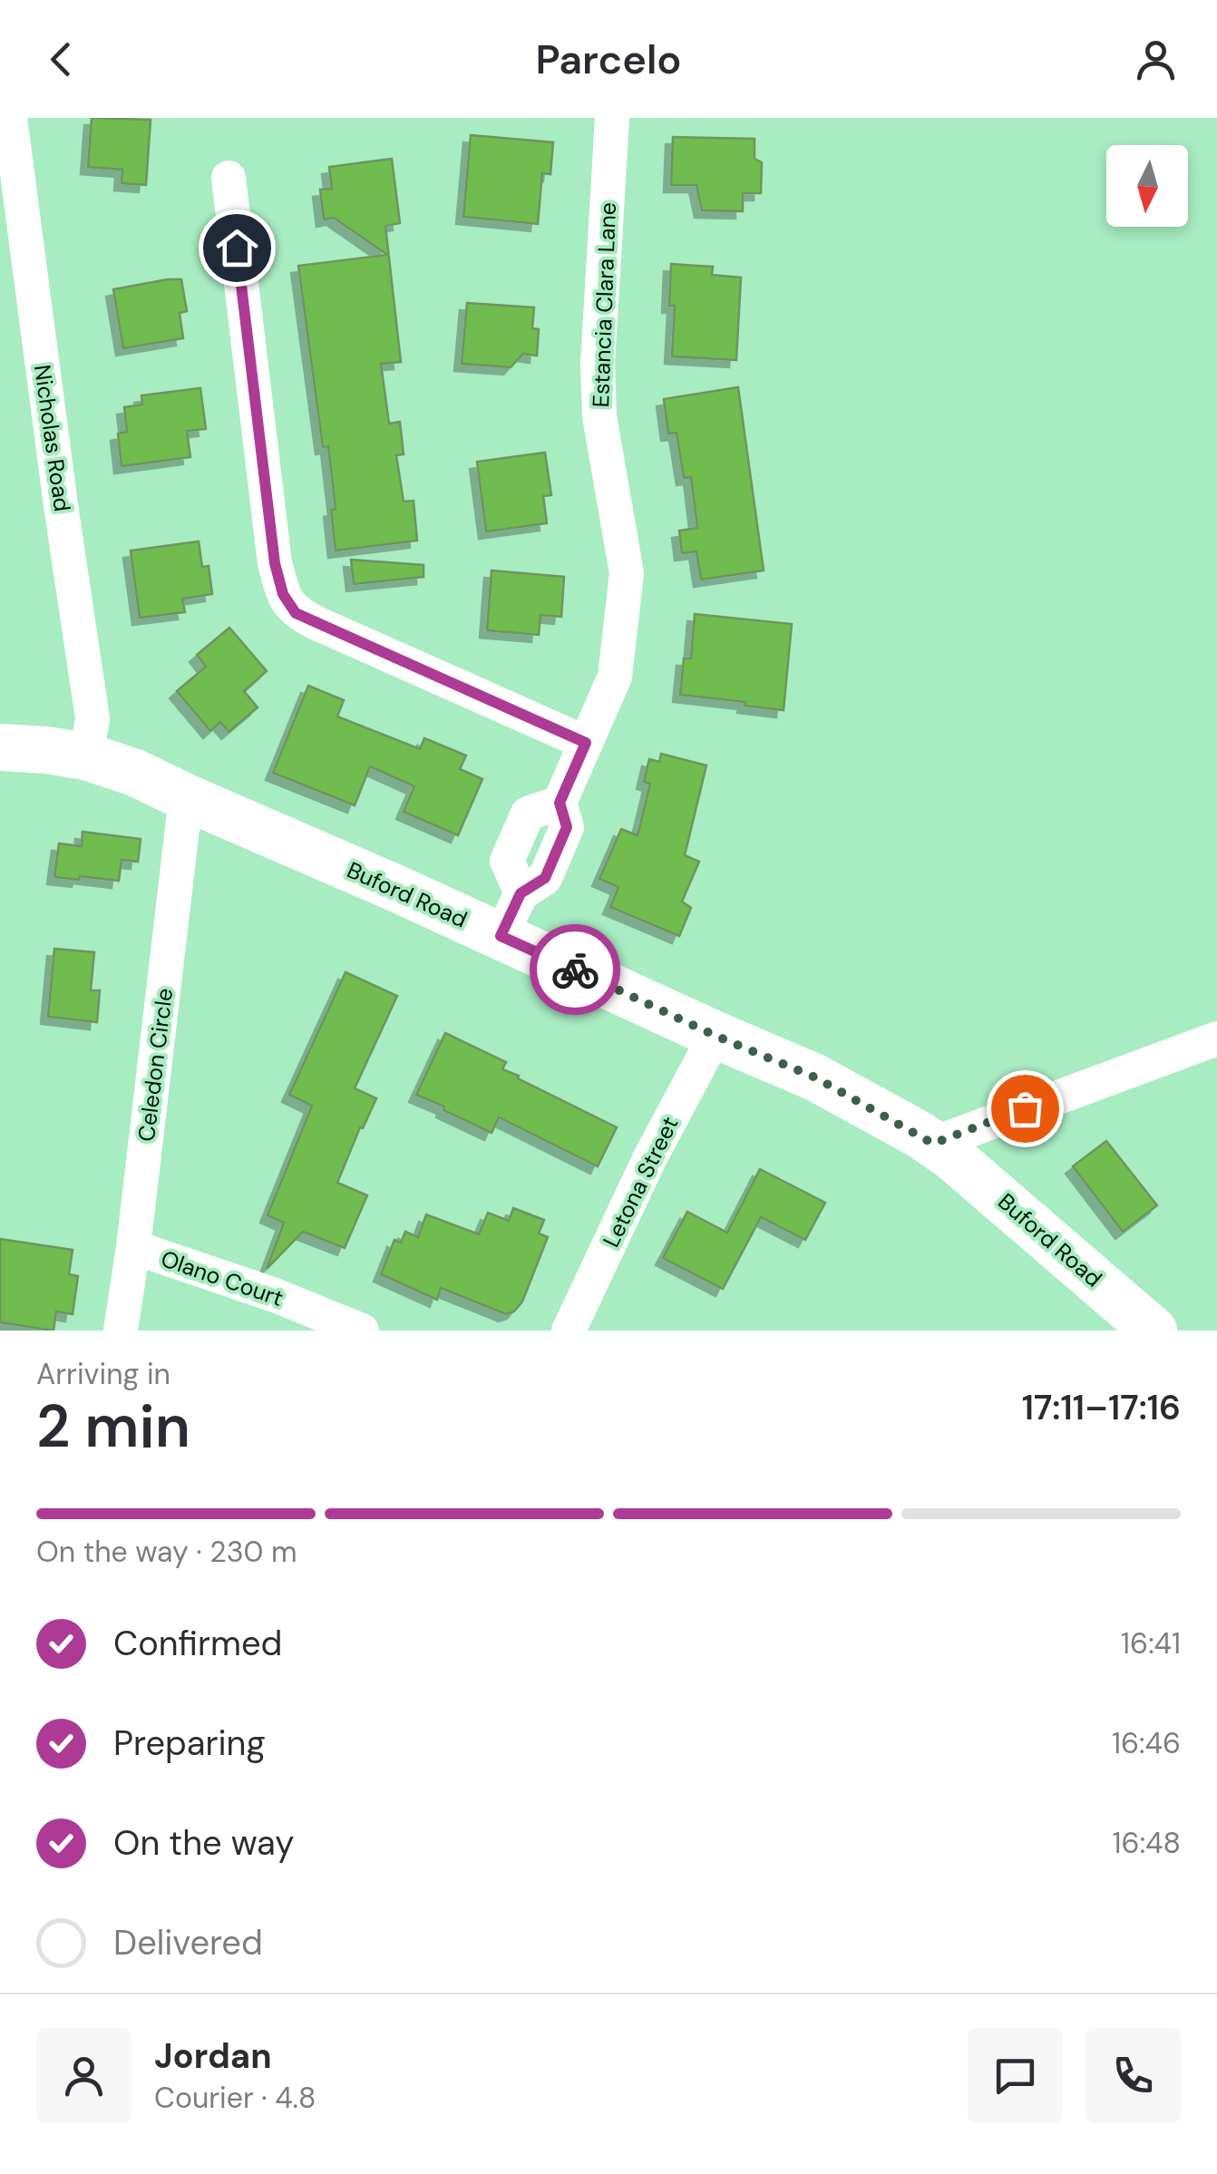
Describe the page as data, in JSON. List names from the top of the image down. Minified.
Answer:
{"streets":{"street":["Estancia Clara Lane","Nicholas Road","Buford Road","Celedon Circle","Letona Street","Olano Court"]},"crossings":[["Estancia Clara Lane","Buford Road"],["Nicholas Road","Buford Road"],["Buford Road","Celedon Circle"],["Buford Road","Letona Street"],["Celedon Circle","Olano Court"]],"north":"bottom","page":{"header":"Parcelo","heading":["2 min","Arriving in","17:11–17:16"],"panel":["Jordan","Courier · 4.8"],"bar":"On the way · 230 m","list":[["Confirmed","16:41"],["Preparing","16:46"],["On the way","16:48"],"Delivered"]}}
